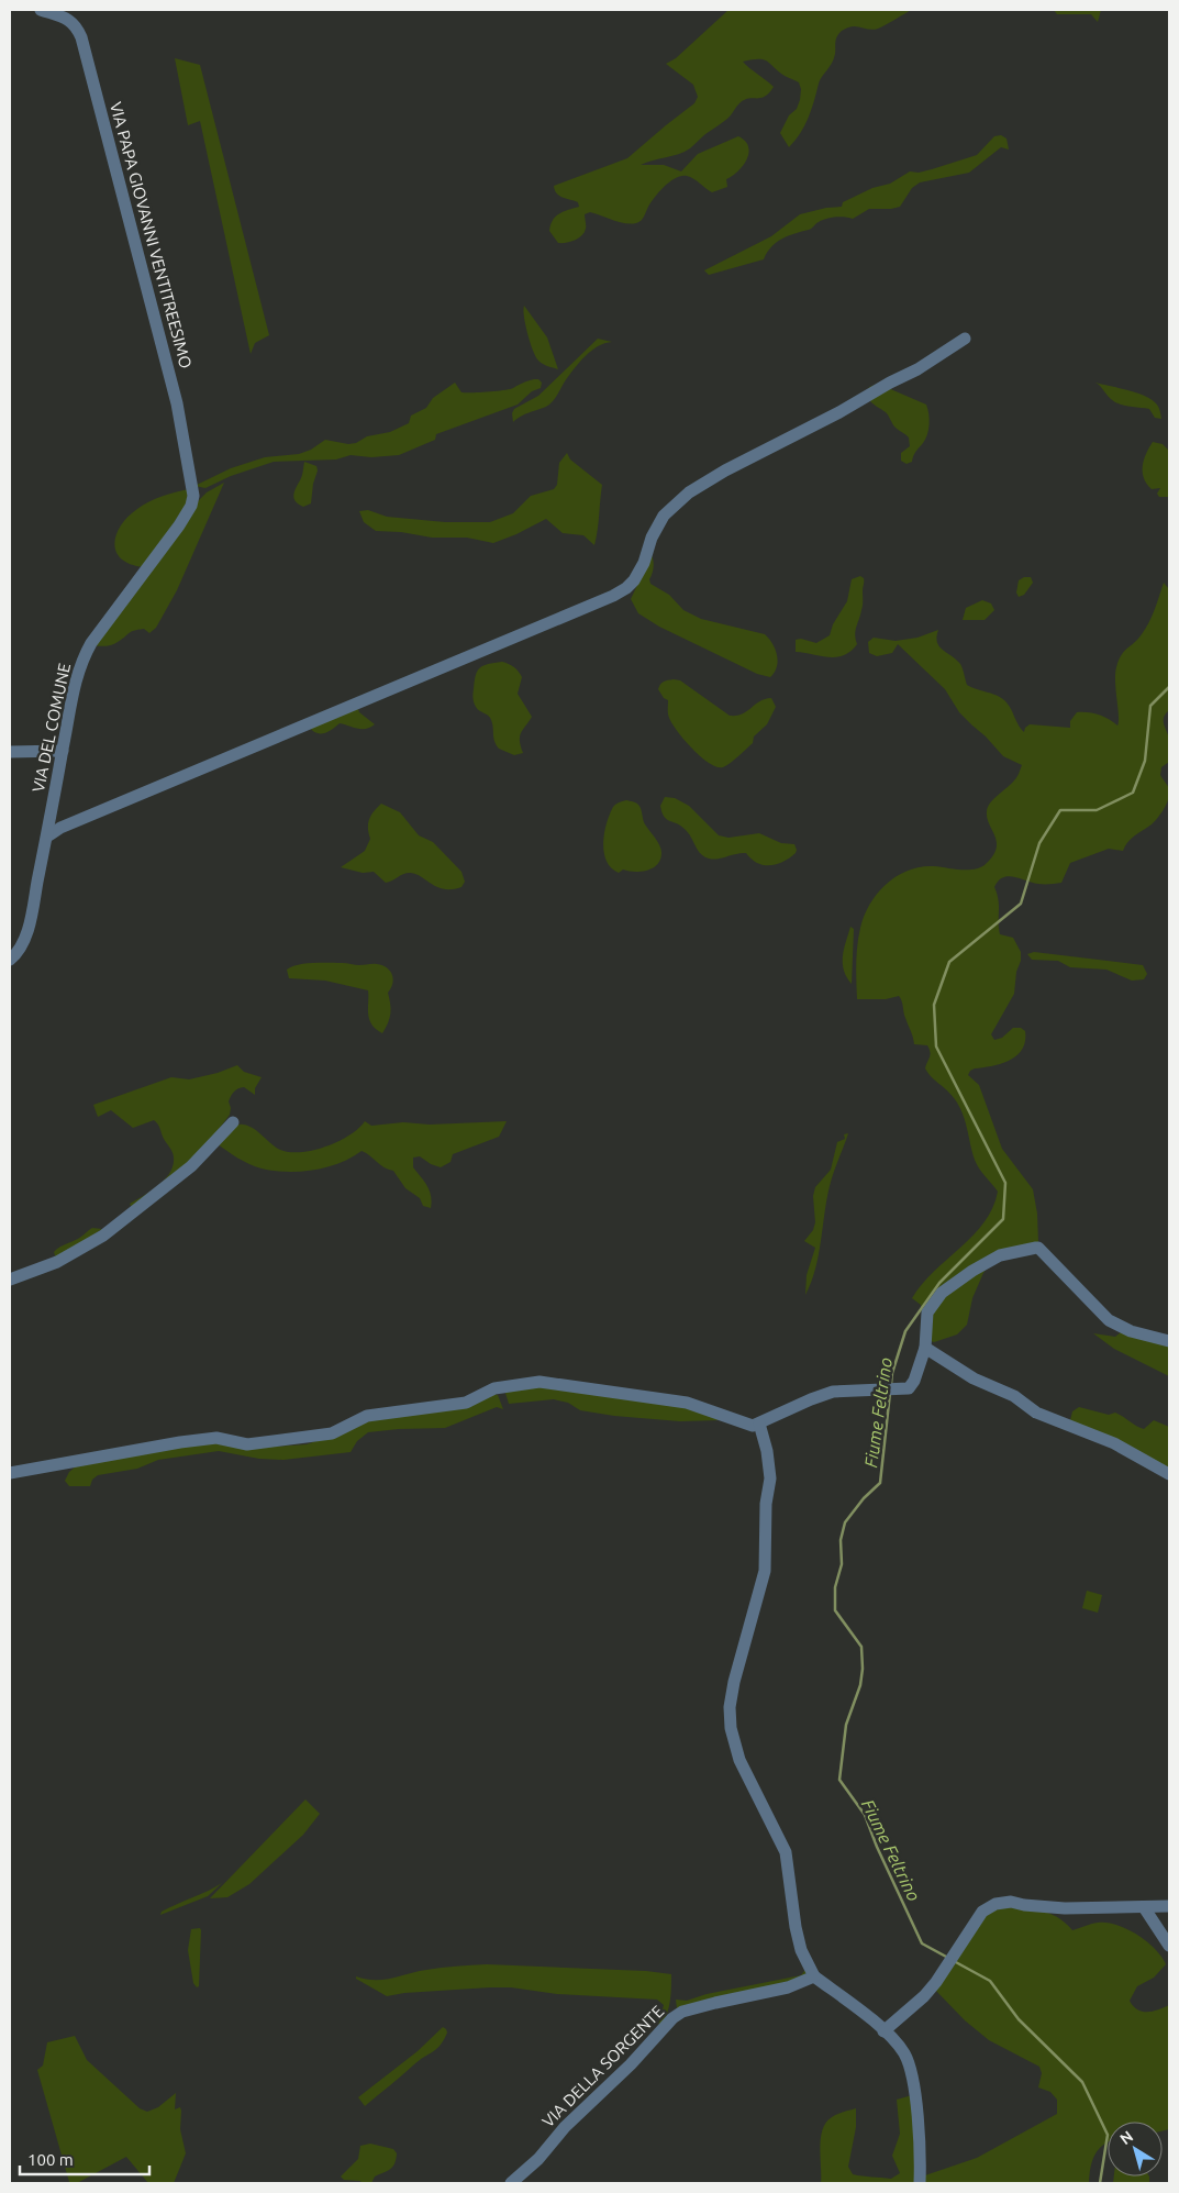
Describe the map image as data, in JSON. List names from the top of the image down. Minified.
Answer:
{"streets":{"street":["VIA PAPA GIOVANNI VENTITREESIMO","VIA DEL COMUNE","VIA DELLA SORGENTE"]},"crossings":[["VIA PAPA GIOVANNI VENTITREESIMO","VIA DEL COMUNE"]],"water":["Fiume Feltrino"],"scale_bar":"100 m","north":"top left"}
